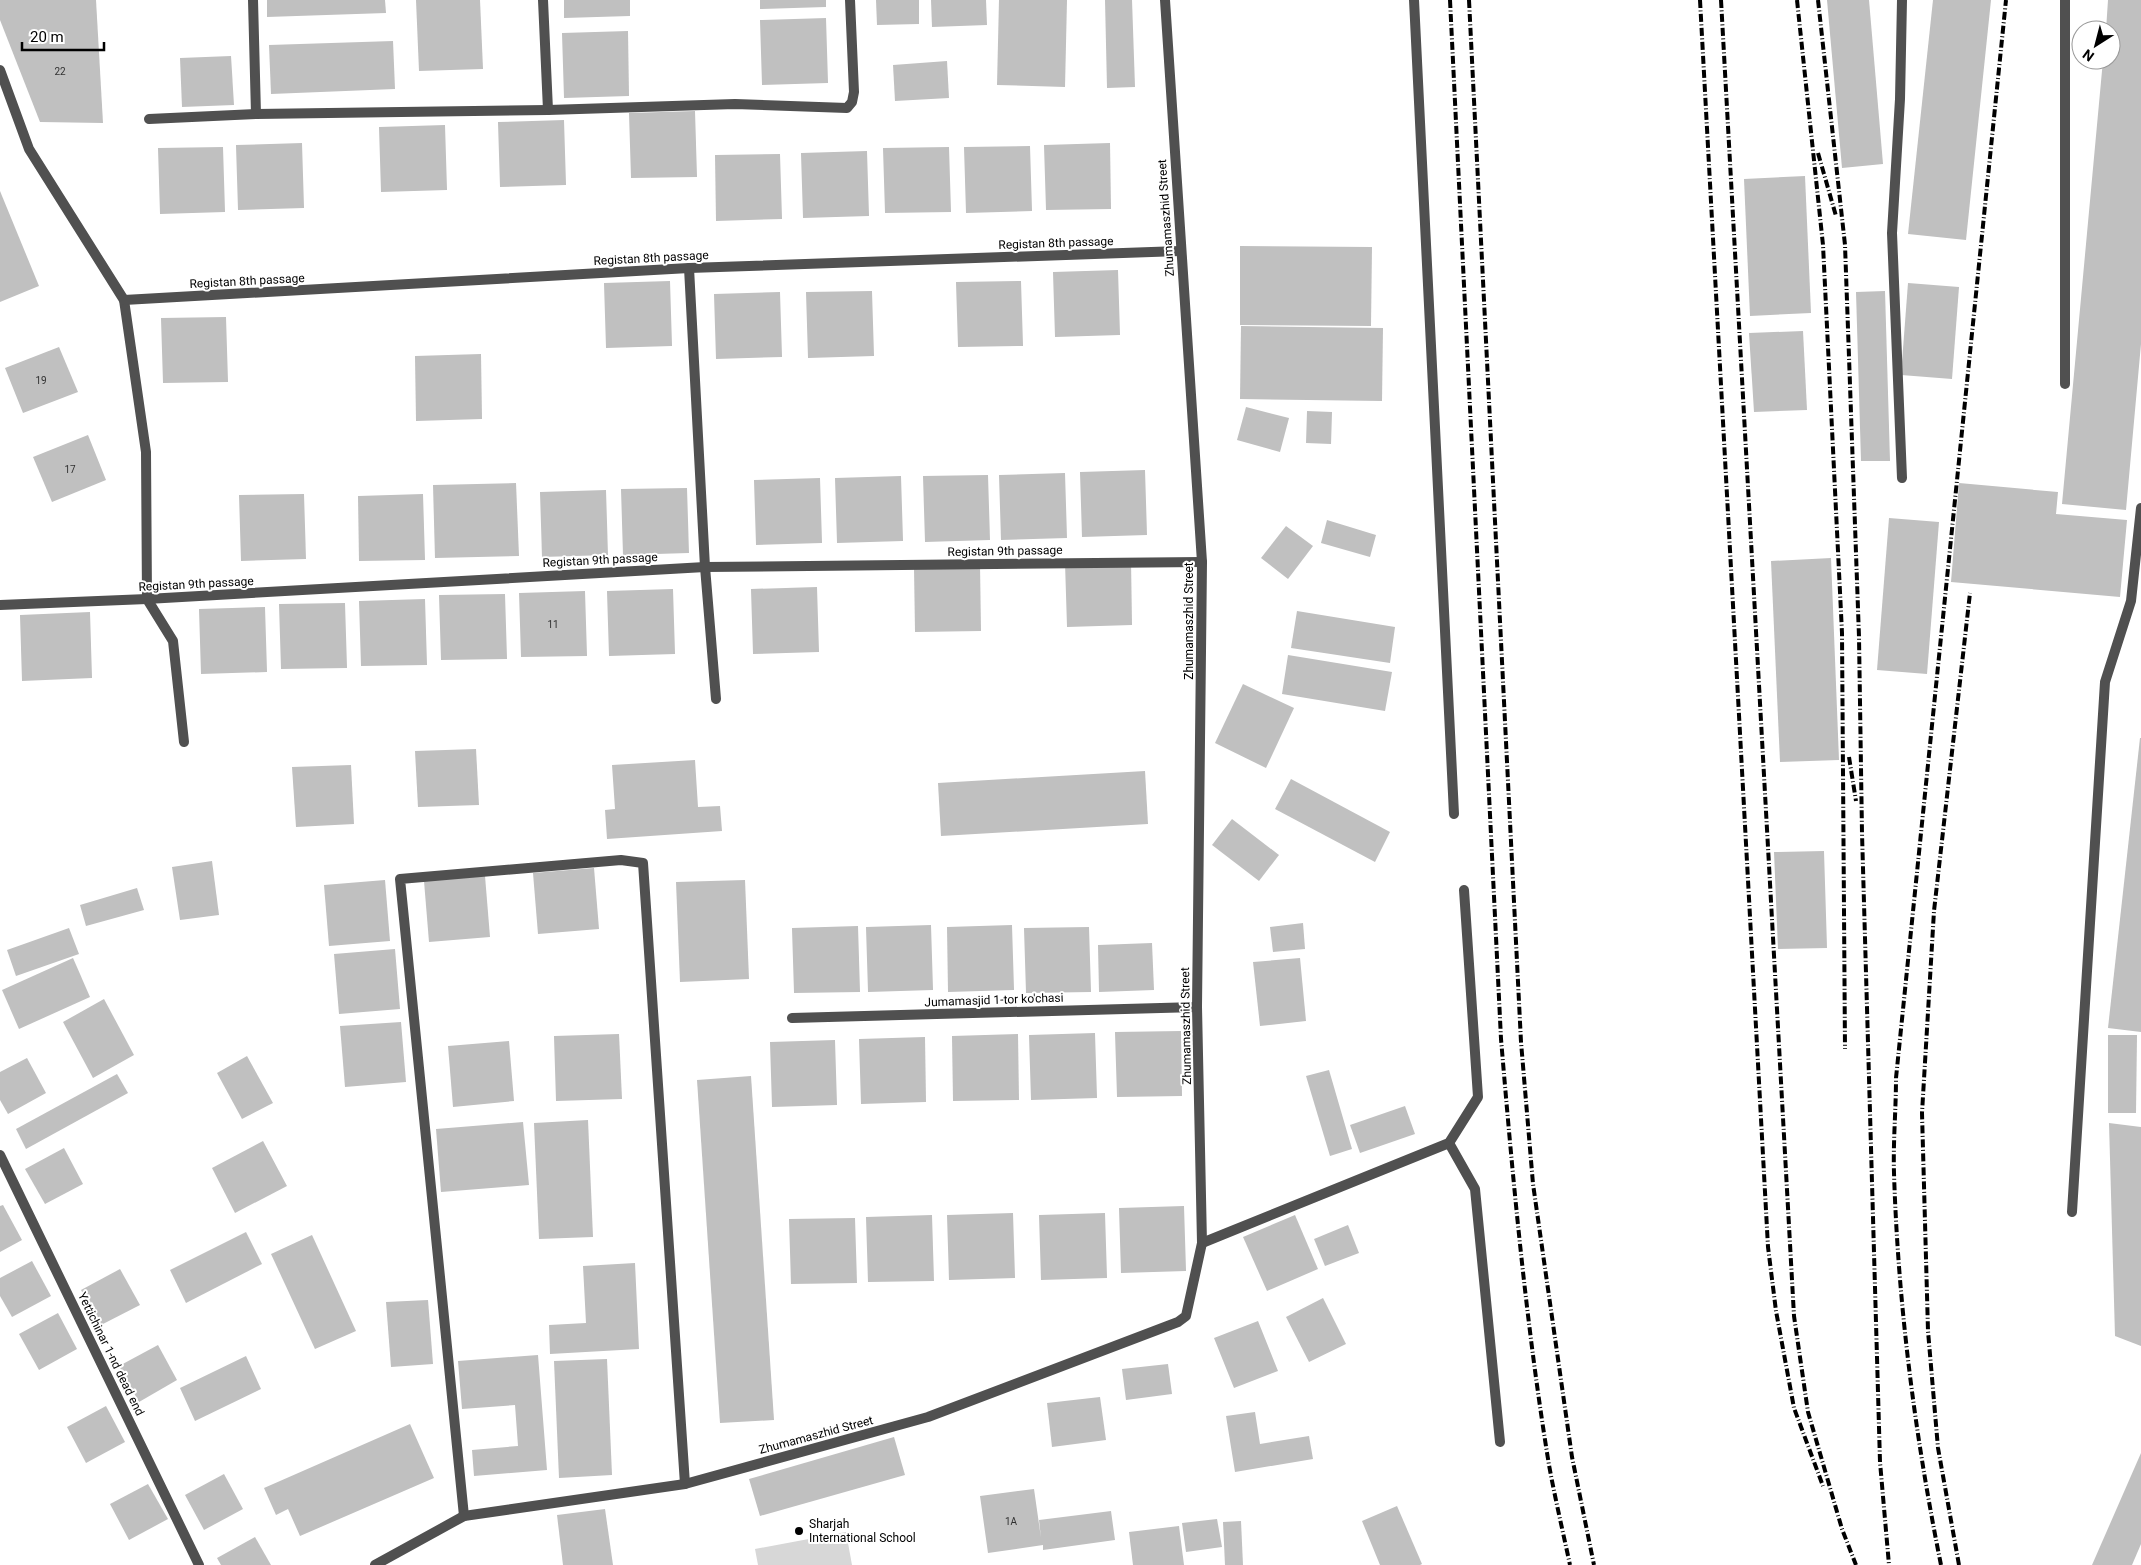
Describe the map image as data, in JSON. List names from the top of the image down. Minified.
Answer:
{"streets":{"street":["Zhumamaszhid Street","Registan 8th passage","Registan 9th passage","Jumamasjid 1-tor ko'chasi","Yettichinаr 1-nd dead end"]},"crossings":[["Zhumamaszhid Street","Registan 8th passage"],["Zhumamaszhid Street","Registan 9th passage"],["Zhumamaszhid Street","Jumamasjid 1-tor ko'chasi"]],"places":["Sharjah International School"],"house_numbers":["22","19","17","11","1A"],"scale_bar":"20 m","north":"bottom left"}
